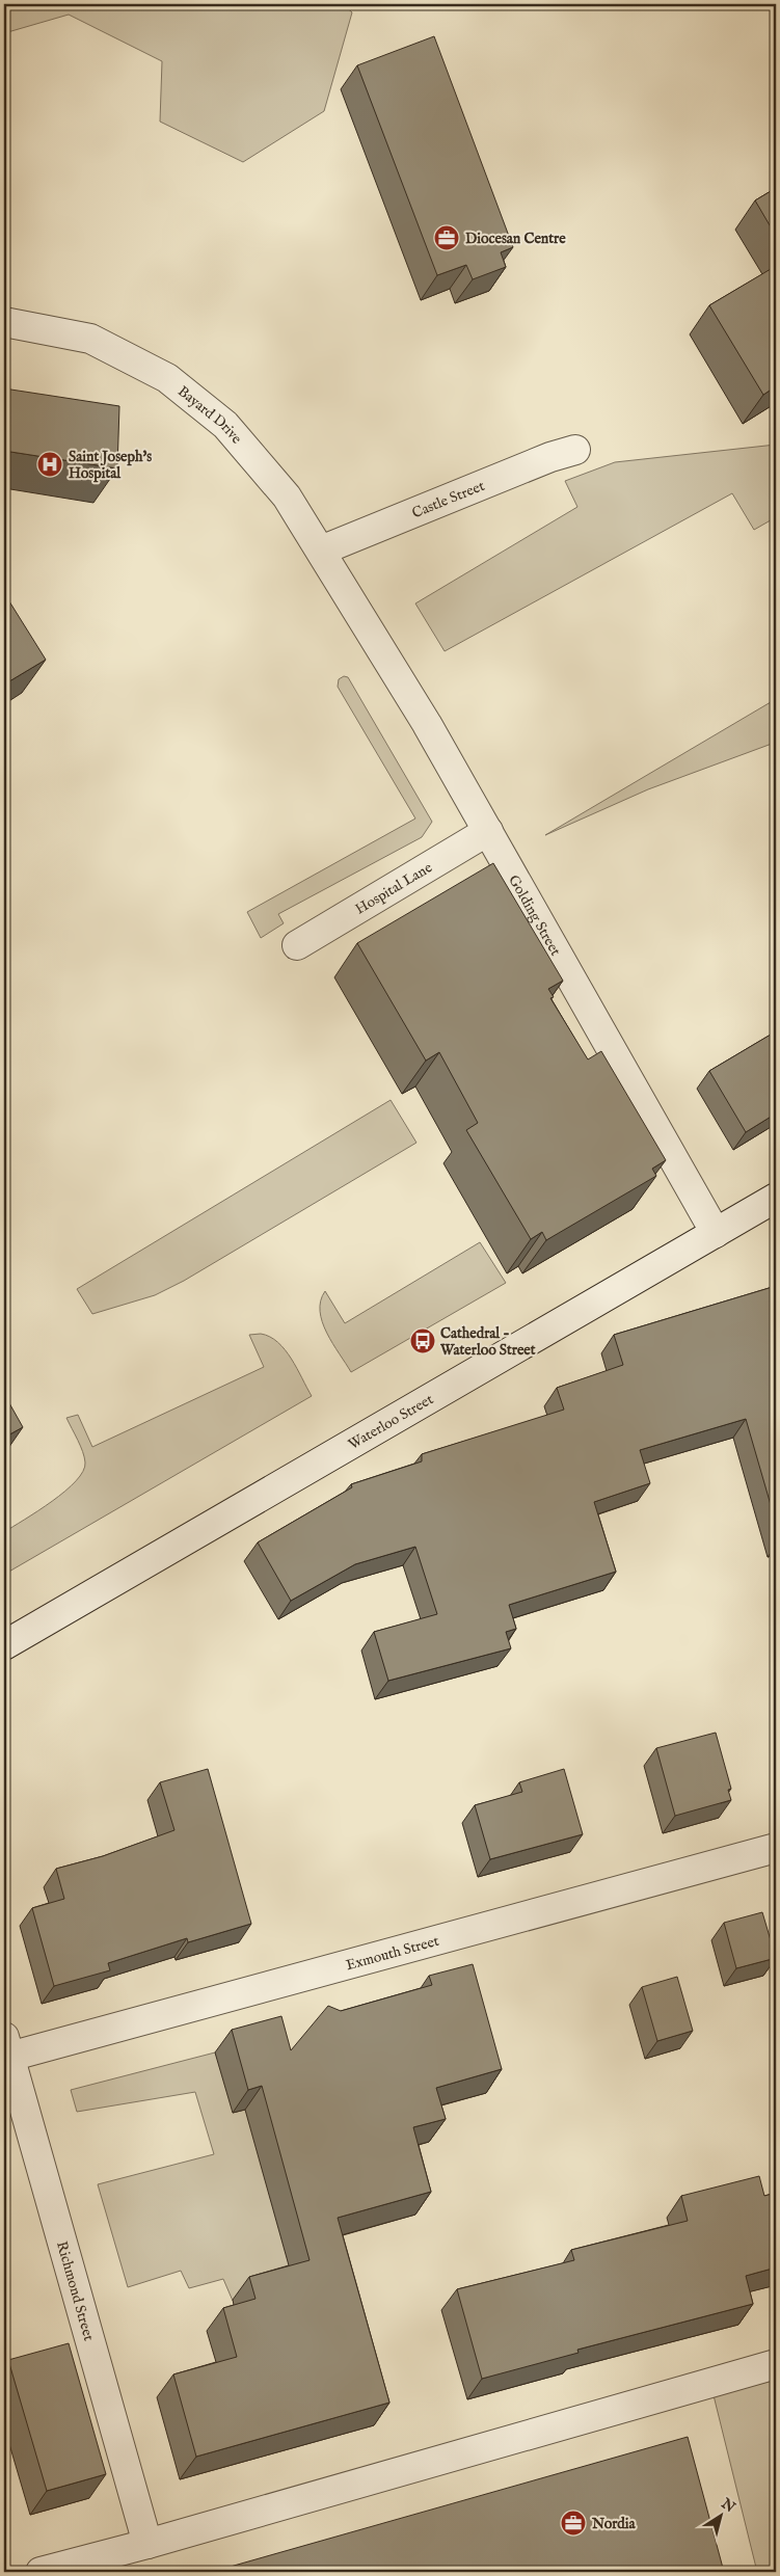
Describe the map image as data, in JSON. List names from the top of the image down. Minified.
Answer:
{"streets":{"street":["Bayard Drive","Castle Street","Hospital Lane","Golding Street","Waterloo Street","Exmouth Street","Richmond Street"]},"crossings":[["Bayard Drive","Castle Street"],["Bayard Drive","Golding Street"],["Hospital Lane","Golding Street"],["Golding Street","Waterloo Street"],["Exmouth Street","Richmond Street"]],"places":{"office":["Diocesan Centre","Nordia"],"hospital":["Saint Joseph's Hospital"],"bus stop":["Cathedral - Waterloo Street"]},"north":"top right"}
